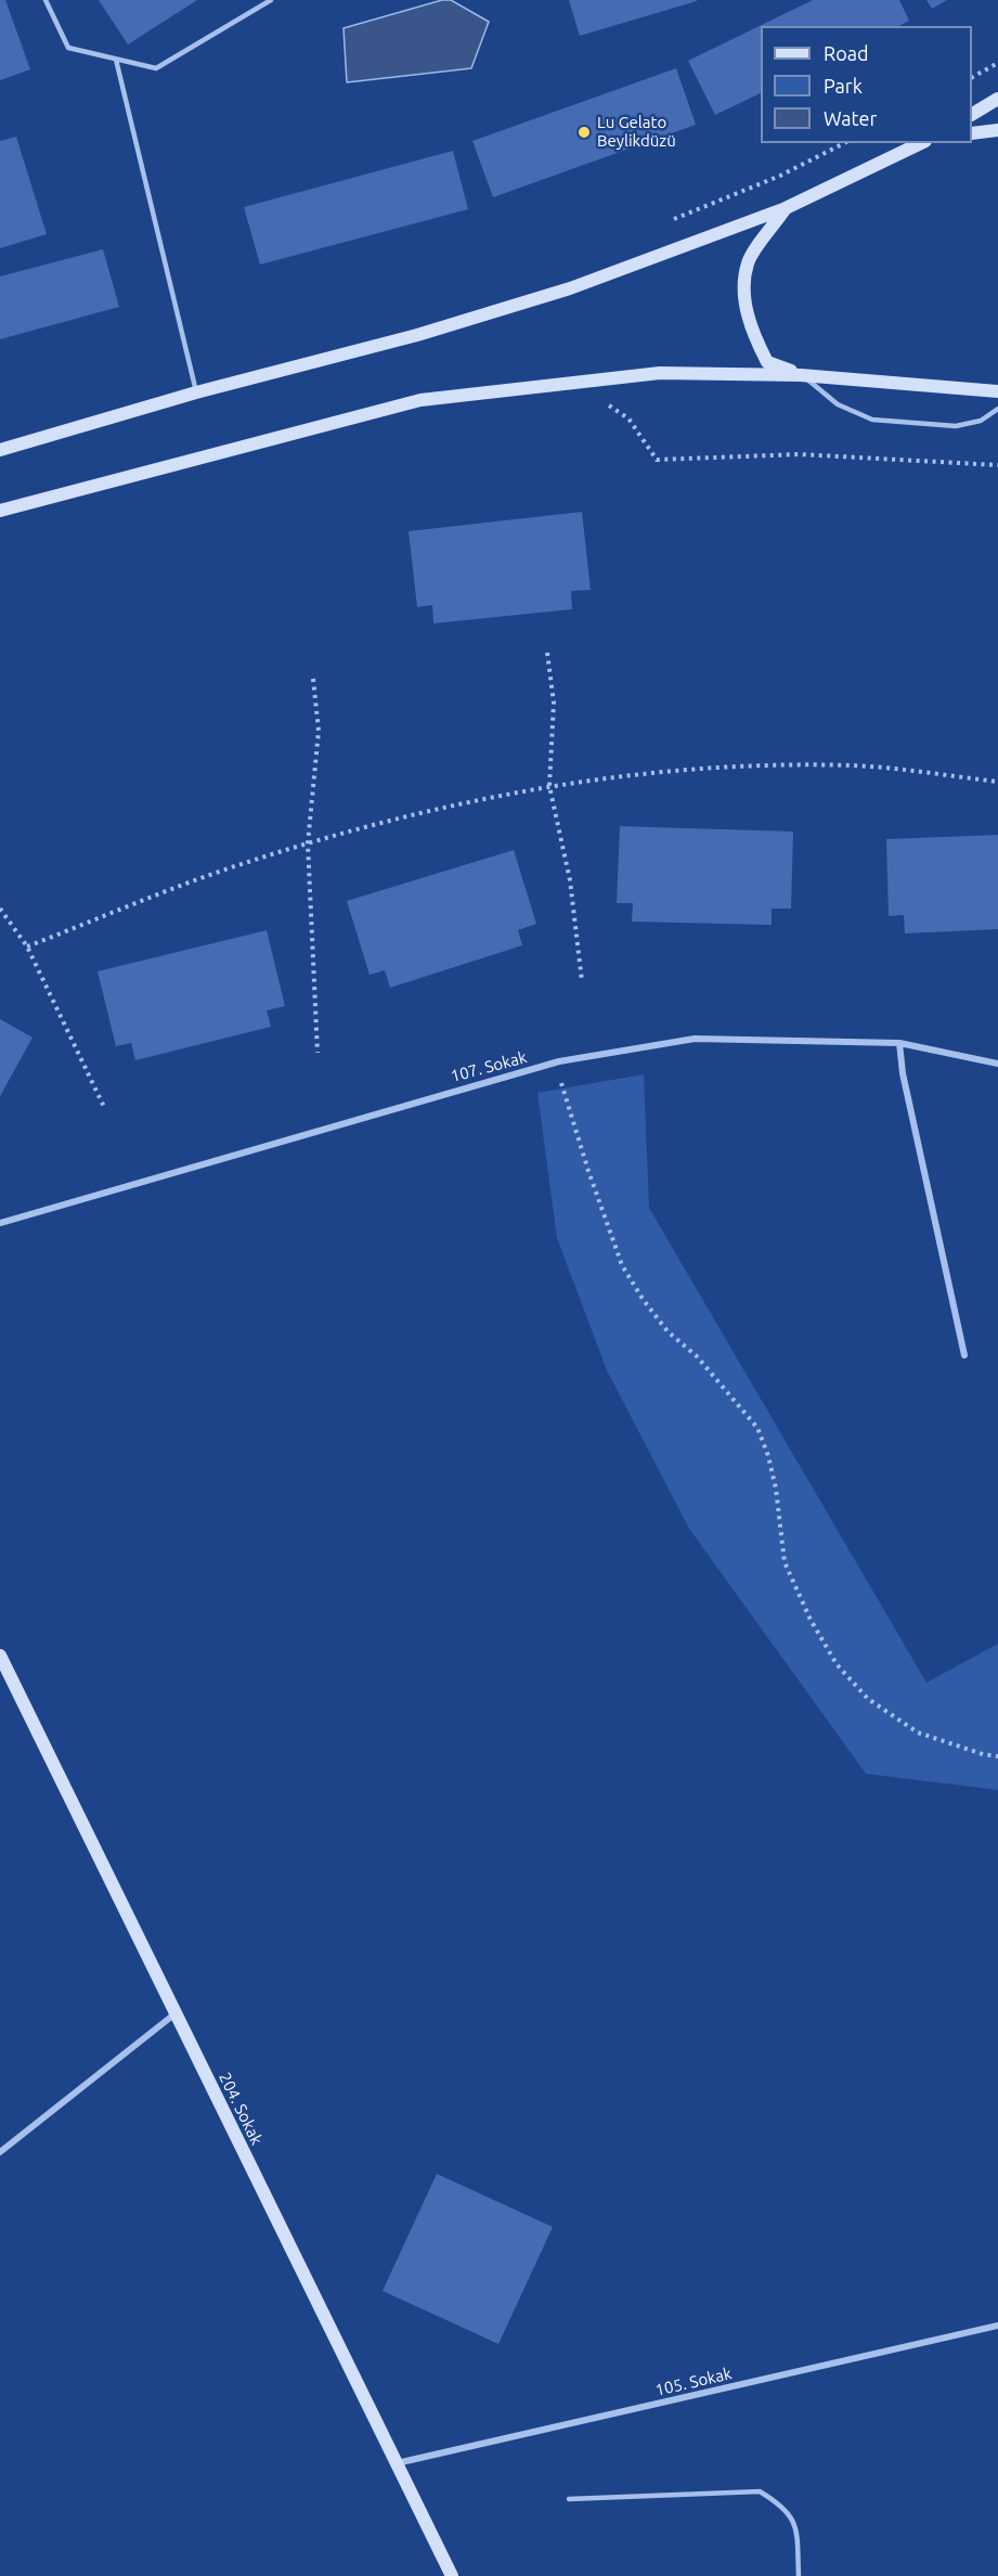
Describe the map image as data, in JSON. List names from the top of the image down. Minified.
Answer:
{"streets":{"street":["107. Sokak","204. Sokak","105. Sokak"]},"crossings":[["204. Sokak","105. Sokak"]],"places":["Lu Gelato Beylikdüzü"],"legend":["Road","Park","Water"]}
